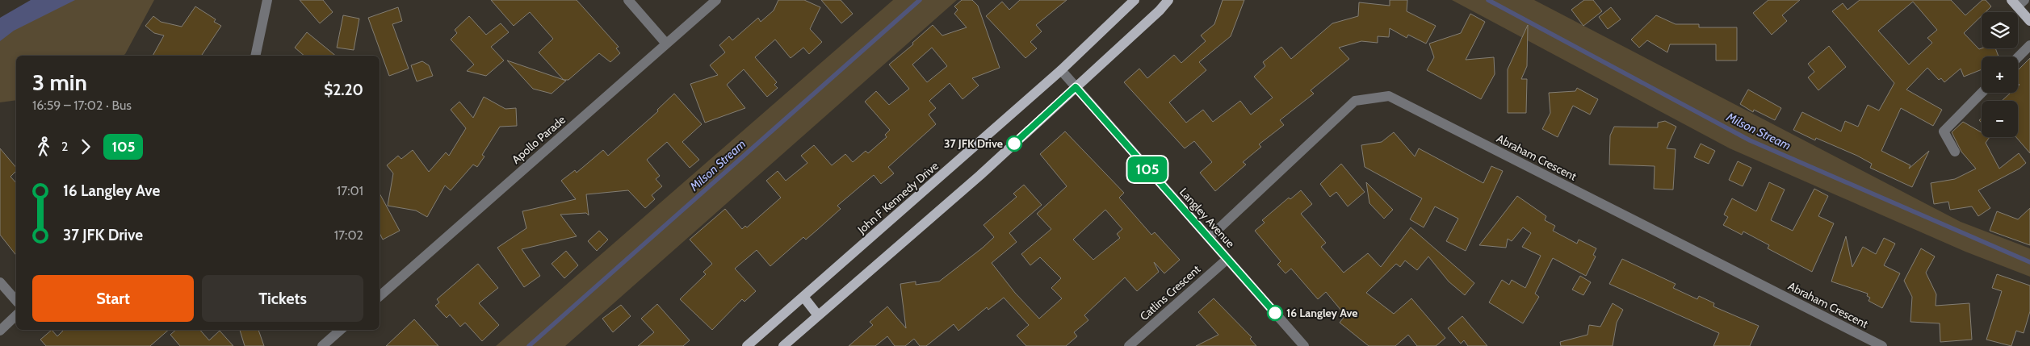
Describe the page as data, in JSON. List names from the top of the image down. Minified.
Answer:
{"streets":{"main road":["John F Kennedy Drive"],"street":["Apollo Parade","Abraham Crescent","Langley Avenue","Catlins Crescent"]},"crossings":[["Abraham Crescent","Langley Avenue"],["John F Kennedy Drive","Langley Avenue"],["Langley Avenue","Catlins Crescent"]],"water":["Milson Stream"],"places":["37 JFK Drive","16 Langley Ave"],"lines":["bus line 105"],"page":{"on_map":"105","map_buttons":["+","−"],"heading":["3 min","16:59 – 17:02 · Bus","$2.20"],"legs":["2","105"],"list":[{"name":"16 Langley Ave","value":"17:01"},{"name":"37 JFK Drive","value":"17:02"}],"buttons":["Start","Tickets"]}}
